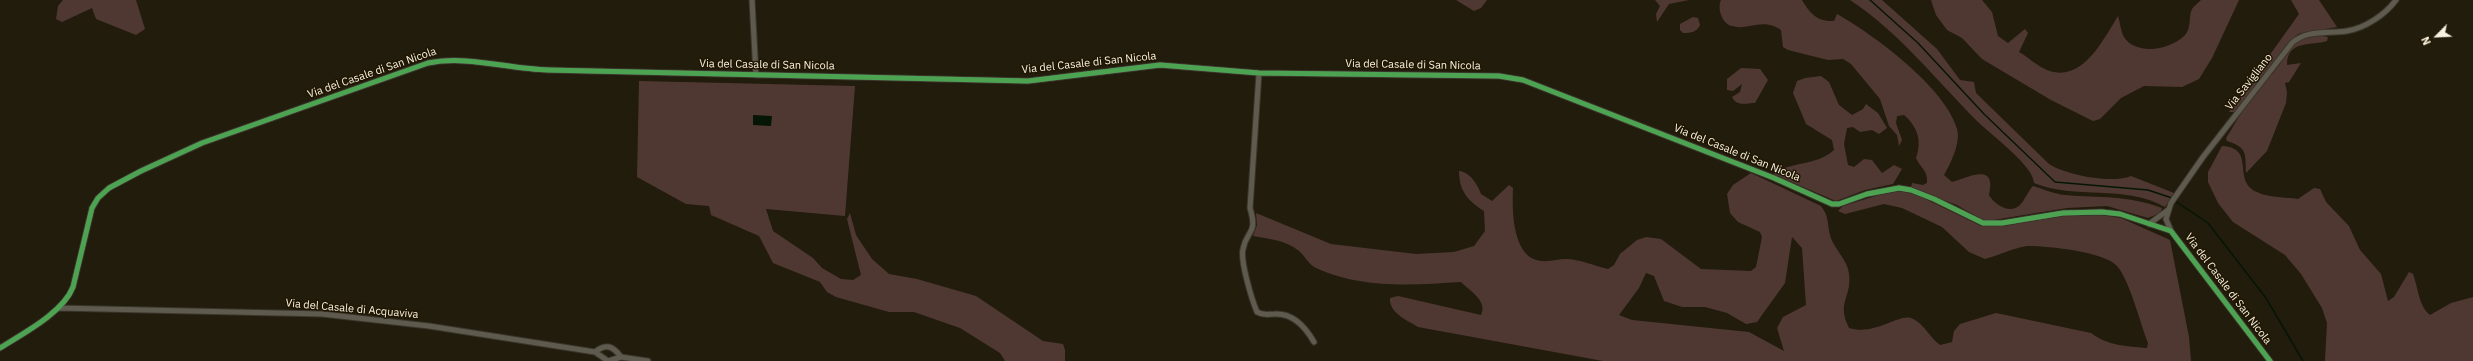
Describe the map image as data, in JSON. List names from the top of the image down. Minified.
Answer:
{"streets":{"street":["Via del Casale di San Nicola","Via Savigliano","Via del Casale di Acquaviva"]},"crossings":[["Via del Casale di San Nicola","Via Savigliano"],["Via del Casale di San Nicola","Via del Casale di Acquaviva"]],"north":"bottom left"}
